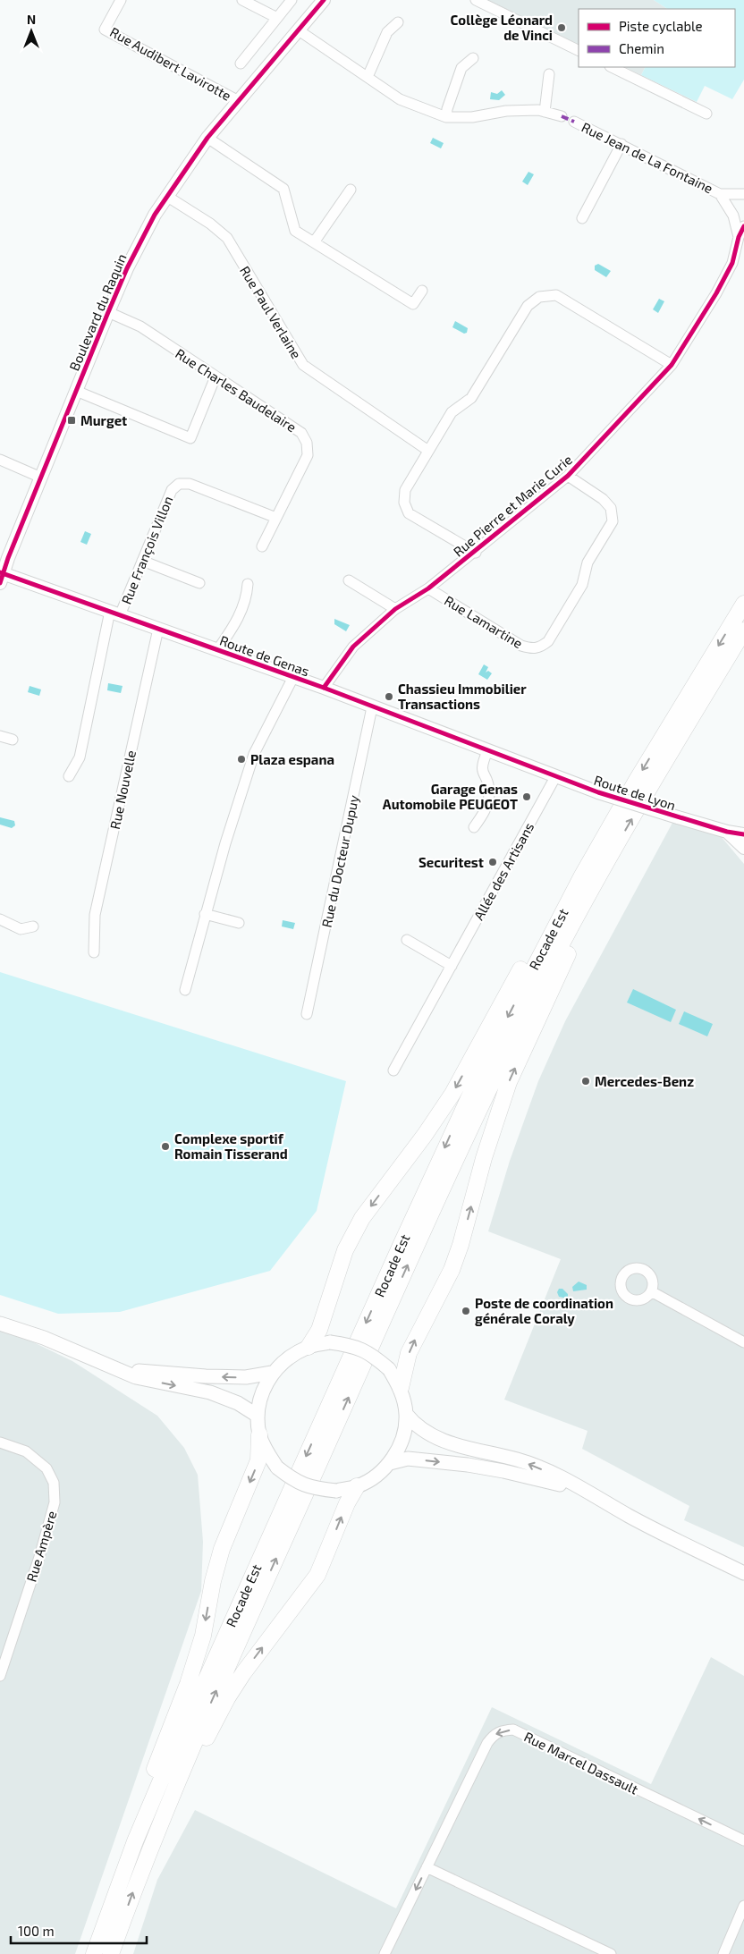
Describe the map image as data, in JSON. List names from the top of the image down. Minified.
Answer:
{"streets":{"highway":["Rocade Est"],"street":["Rue Audibert Lavirotte","Rue Jean de La Fontaine","Boulevard du Raquin","Rue Paul Verlaine","Rue Charles Baudelaire","Rue Pierre et Marie Curie","Rue François Villon","Rue Lamartine","Route de Genas","Rue Nouvelle","Route de Lyon","Rue du Docteur Dupuy","Allée des Artisans","Rue Ampère","Rue Marcel Dassault"]},"crossings":[["Rue Audibert Lavirotte","Boulevard du Raquin"],["Rue Jean de La Fontaine","Rue Pierre et Marie Curie"],["Boulevard du Raquin","Rue Paul Verlaine"],["Boulevard du Raquin","Rue Charles Baudelaire"],["Boulevard du Raquin","Route de Genas"],["Rue Charles Baudelaire","Rue François Villon"],["Rue Pierre et Marie Curie","Rue Lamartine"],["Rue Pierre et Marie Curie","Route de Genas"],["Rue François Villon","Route de Genas"],["Route de Genas","Rue Nouvelle"],["Route de Genas","Route de Lyon"],["Route de Genas","Rue du Docteur Dupuy"],["Route de Lyon","Allée des Artisans"]],"places":{"other":["Collège Léonard de Vinci","Chassieu Immobilier Transactions","Plaza espana","Garage Genas Automobile PEUGEOT","Securitest","Mercedes-Benz","Complexe sportif Romain Tisserand","Poste de coordination générale Coraly"],"transit":["Murget"]},"legend":["Piste cyclable","Chemin"],"scale_bar":"100 m","north":"top"}
